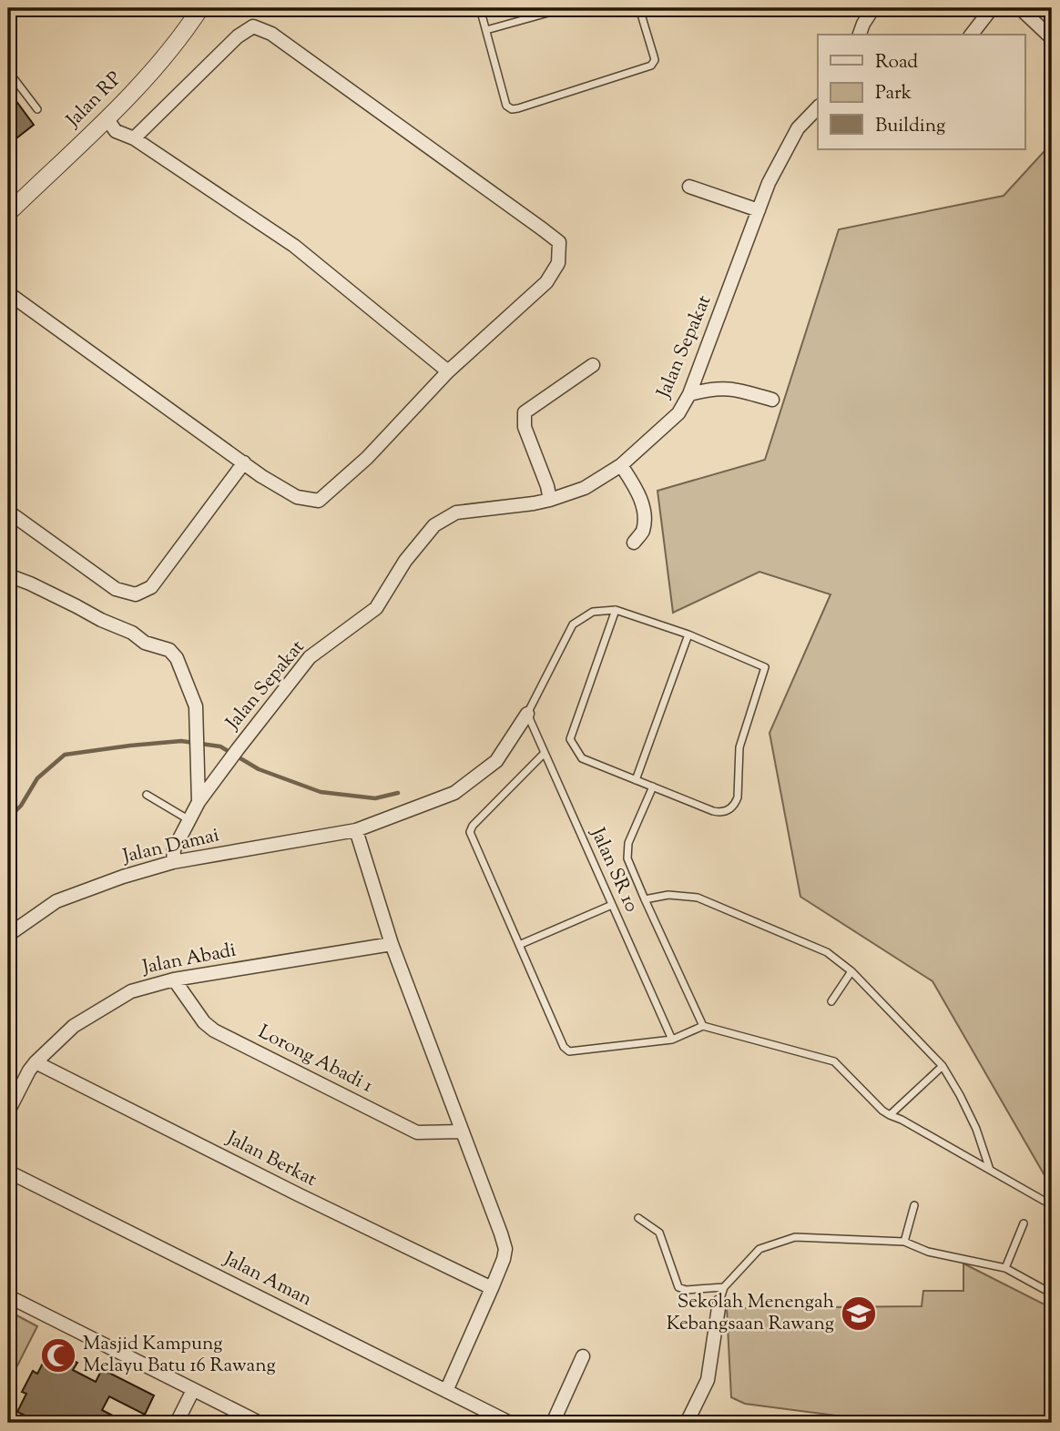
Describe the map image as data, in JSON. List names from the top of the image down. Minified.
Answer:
{"streets":{"street":["Jalan RP","Jalan Sepakat","Jalan Damai","Jalan Abadi","Lorong Abadi 1","Jalan Berkat","Jalan Aman"],"lane":["Jalan SR 10"]},"crossings":[["Jalan Sepakat","Jalan Damai"],["Jalan Damai","Jalan SR 10"],["Jalan Abadi","Lorong Abadi 1"],["Jalan Abadi","Jalan Berkat"]],"places":{"school or university":["Sekolah Menengah Kebangsaan Rawang"],"mosque":["Masjid Kampung Melayu Batu 16 Rawang"]},"legend":["Road","Park","Building"]}
